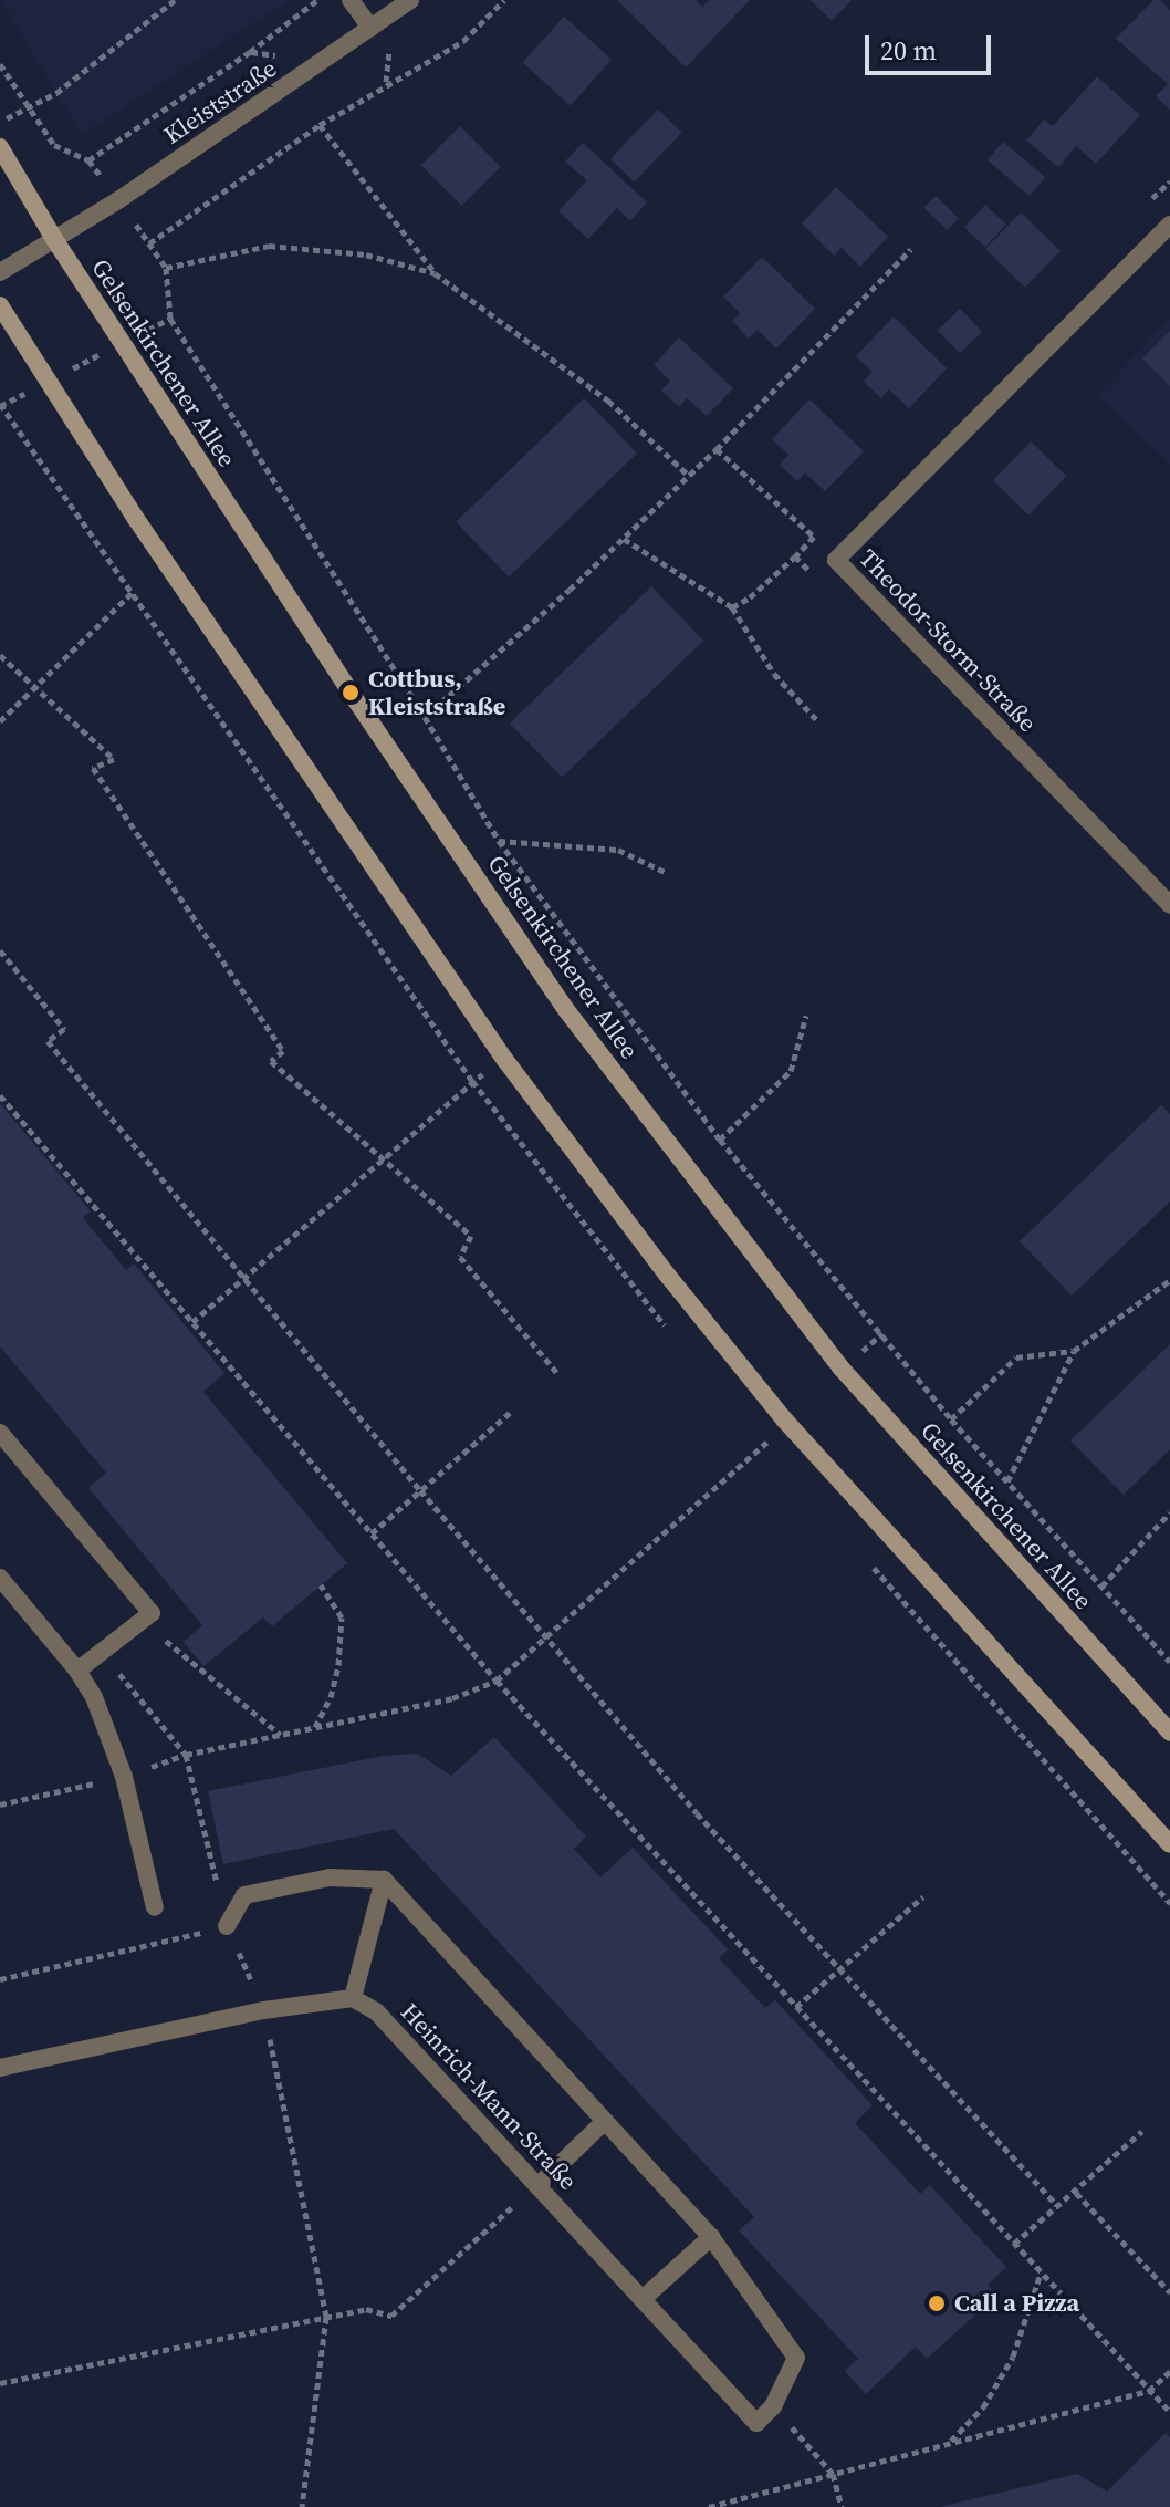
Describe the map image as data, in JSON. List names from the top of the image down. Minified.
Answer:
{"streets":{"main road":["Gelsenkirchener Allee"],"street":["Kleiststraße","Theodor-Storm-Straße","Heinrich-Mann-Straße"]},"crossings":[["Kleiststraße","Gelsenkirchener Allee"]],"places":["Cottbus, Kleiststraße","Call a Pizza"],"scale_bar":"20 m"}
